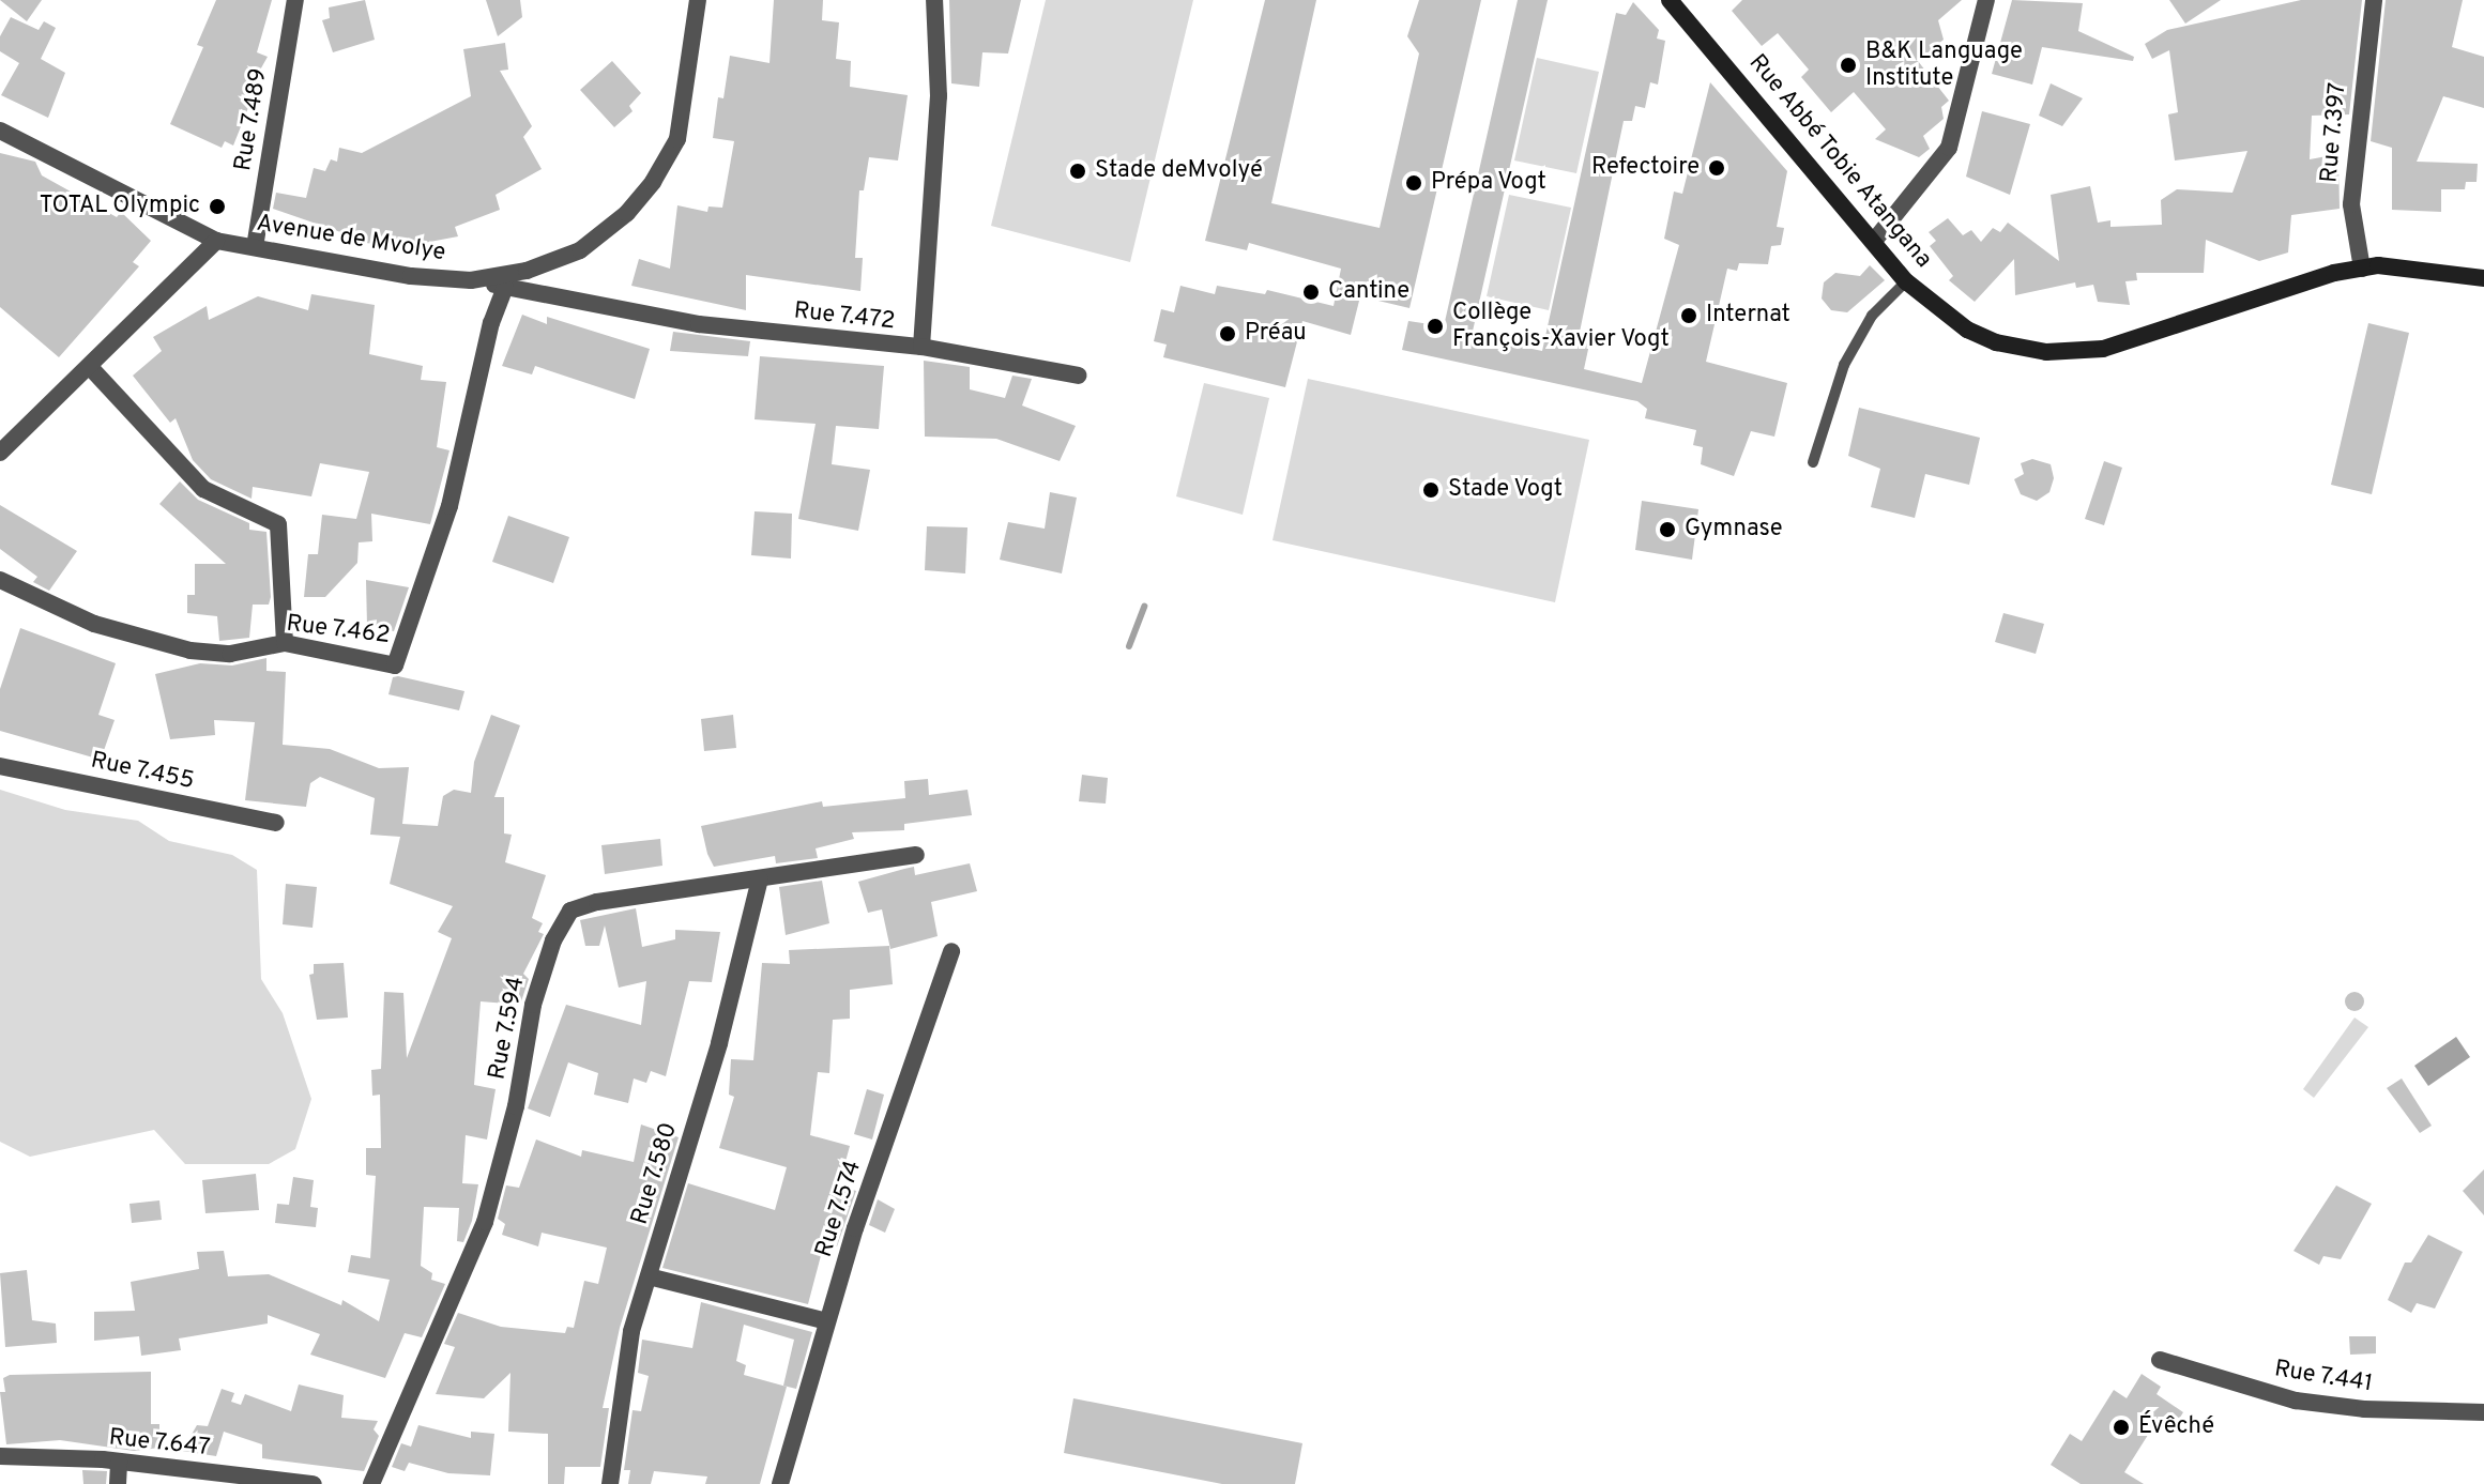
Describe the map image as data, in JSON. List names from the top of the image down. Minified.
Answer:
{"streets":{"main road":["Rue Abbé Tobie Atangana"],"street":["Rue 7.489","Rue 7.397","Avenue de Mvolye","Rue 7.472","Rue 7.462","Rue 7.455","Rue 7.594","Rue 7.580","Rue 7.574","Rue 7.441","Rue 7.647"]},"crossings":[["Rue 7.489","Avenue de Mvolye"],["Rue 7.397","Rue Abbé Tobie Atangana"],["Avenue de Mvolye","Rue 7.472"],["Rue 7.472","Rue 7.462"],["Rue 7.594","Rue 7.580"]],"places":["B&K Language Institute","Refectoire","Stade deMvolyé","Prépa Vogt","TOTAL Olympic","Cantine","Internat","Collège François-Xavier Vogt","Préau","Stade Vogt","Gymnase","Évêché"]}
